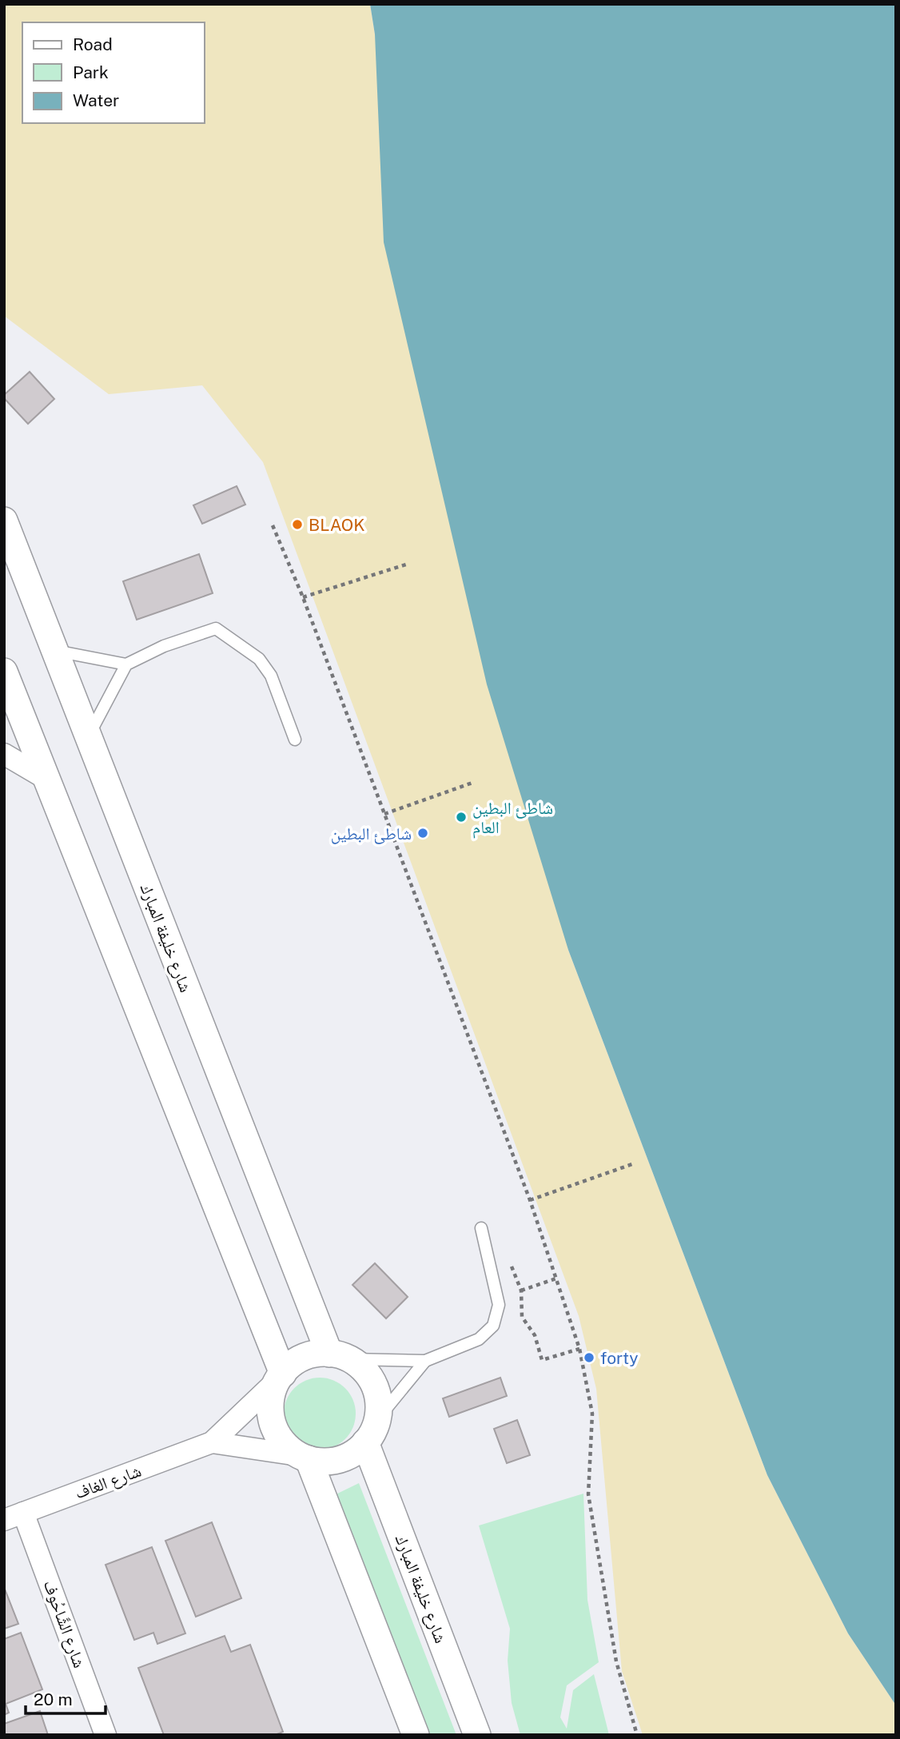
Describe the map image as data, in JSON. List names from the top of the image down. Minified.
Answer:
{"streets":{"street":["شارع خليفة المبارك","شارع الغاف","شارع الشَّاحُوف"]},"crossings":[["شارع خليفة المبارك","شارع الغاف"],["شارع الغاف","شارع الشَّاحُوف"]],"places":["BLAOK","شاطئ البطين العام","شاطئ البطين","forty"],"legend":["Road","Park","Water"],"scale_bar":"20 m"}
